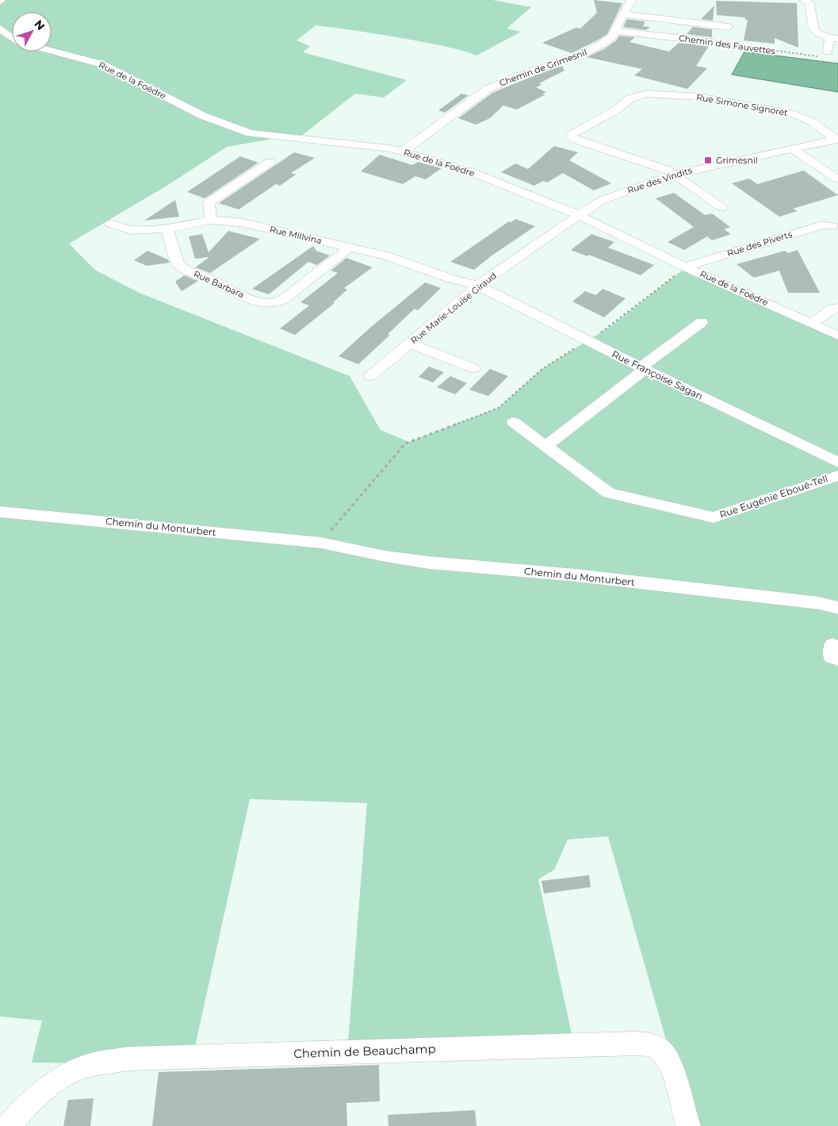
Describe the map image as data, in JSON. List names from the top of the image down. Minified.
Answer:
{"streets":{"street":["Chemin des Fauvettes","Chemin de Grimesnil","Rue de la Foëdre","Rue Simone Signoret","Rue des Vindits","Rue Millvina","Rue des Piverts","Rue Barbara","Rue Marie-Louise Giraud","Rue Françoise Sagan","Rue Eugénie Eboué-Tell","Chemin du Monturbert","Chemin de Beauchamp"]},"crossings":[["Chemin des Fauvettes","Chemin de Grimesnil"],["Chemin de Grimesnil","Rue de la Foëdre"],["Rue de la Foëdre","Rue des Vindits"],["Rue de la Foëdre","Rue des Piverts"],["Rue de la Foëdre","Rue Marie-Louise Giraud"],["Rue Simone Signoret","Rue des Vindits"],["Rue des Vindits","Rue Marie-Louise Giraud"],["Rue Millvina","Rue Barbara"],["Rue Millvina","Rue Marie-Louise Giraud"],["Rue Millvina","Rue Françoise Sagan"],["Rue Marie-Louise Giraud","Rue Françoise Sagan"]],"places":{"transit":["Grimesnil"]},"north":"top right"}
